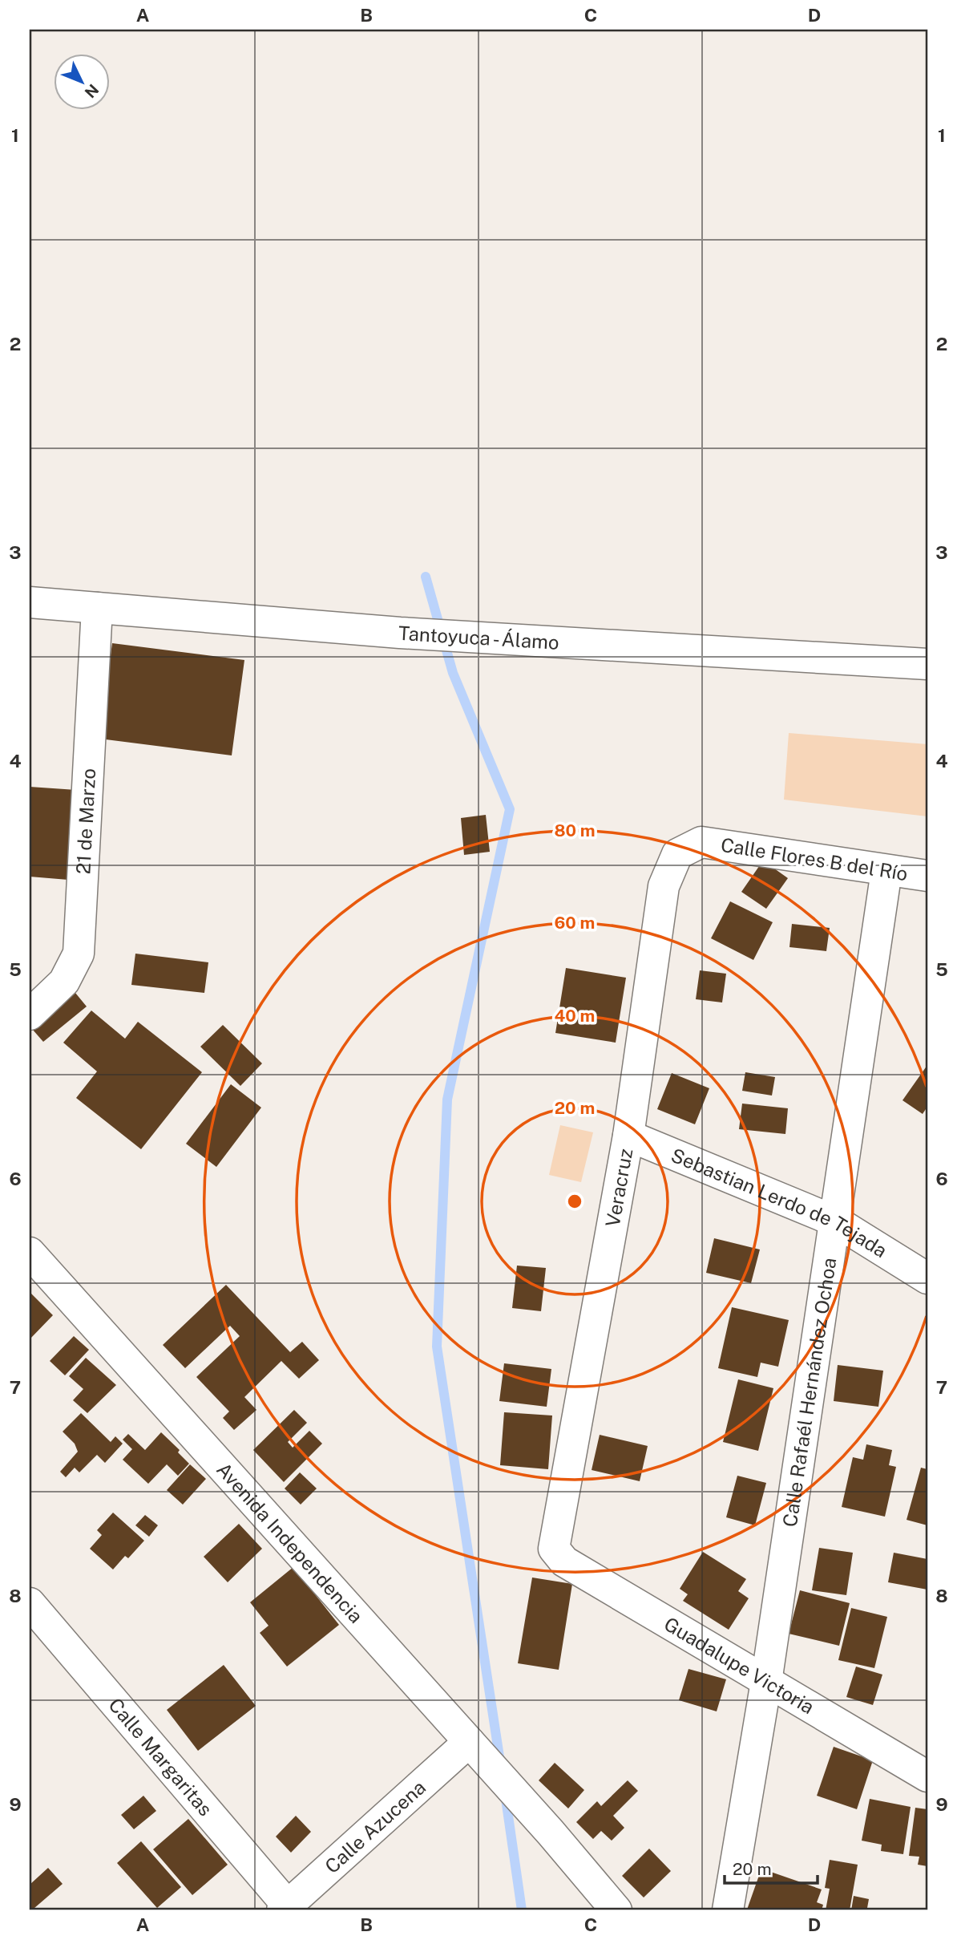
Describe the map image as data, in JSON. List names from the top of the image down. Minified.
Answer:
{"streets":{"street":["Tantoyuca - Álamo","21 de Marzo","Calle Flores B del Río","Veracruz","Sebastian Lerdo de Tejada","Calle Rafaél Hernández Ochoa","Avenida Independencia","Guadalupe Victoria","Calle Margaritas","Calle Azucena"]},"crossings":[["Tantoyuca - Álamo","21 de Marzo"],["Calle Flores B del Río","Veracruz"],["Calle Flores B del Río","Calle Rafaél Hernández Ochoa"],["Veracruz","Sebastian Lerdo de Tejada"],["Veracruz","Guadalupe Victoria"],["Sebastian Lerdo de Tejada","Calle Rafaél Hernández Ochoa"],["Calle Rafaél Hernández Ochoa","Guadalupe Victoria"],["Avenida Independencia","Calle Azucena"],["Calle Margaritas","Calle Azucena"]],"scale_bar":"20 m","north":"bottom right","grid":{"columns":["A","B","C","D"],"rows":["1","2","3","4","5","6","7","8","9"]},"rings":["80 m","60 m","40 m","20 m"]}
